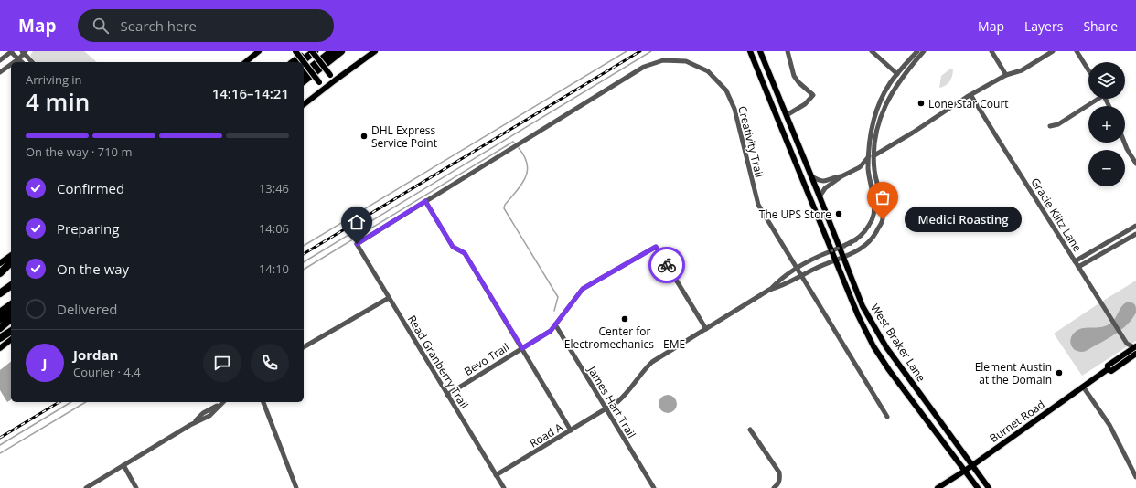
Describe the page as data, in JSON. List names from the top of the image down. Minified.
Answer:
{"streets":{"main road":["West Braker Lane","Burnet Road"],"street":["Creativity Trail","Gracie Kiltz Lane","Bevo Trail","Read Granberry Trail","James Hart Trail","Road A"]},"crossings":[["Creativity Trail","Read Granberry Trail"],["West Braker Lane","Burnet Road"],["Bevo Trail","Read Granberry Trail"],["Bevo Trail","James Hart Trail"],["Bevo Trail","Road A"],["Read Granberry Trail","Road A"],["James Hart Trail","Road A"]],"places":["Lone Star Court","DHL Express Service Point","The UPS Store","Medici Roasting","Center for Electromechanics - EME","Element Austin at the Domain"],"page":{"header":"Map","search":"Search here","nav":["Map","Layers","Share"],"map_buttons":["+","−"],"heading":["4 min","Arriving in","14:16–14:21"],"panel":["Jordan","Courier · 4.4"],"bar":"On the way · 710 m","list":[["Confirmed","13:46"],["Preparing","14:06"],["On the way","14:10"],"Delivered"],"bubble":"Medici Roasting","round":"J"}}
